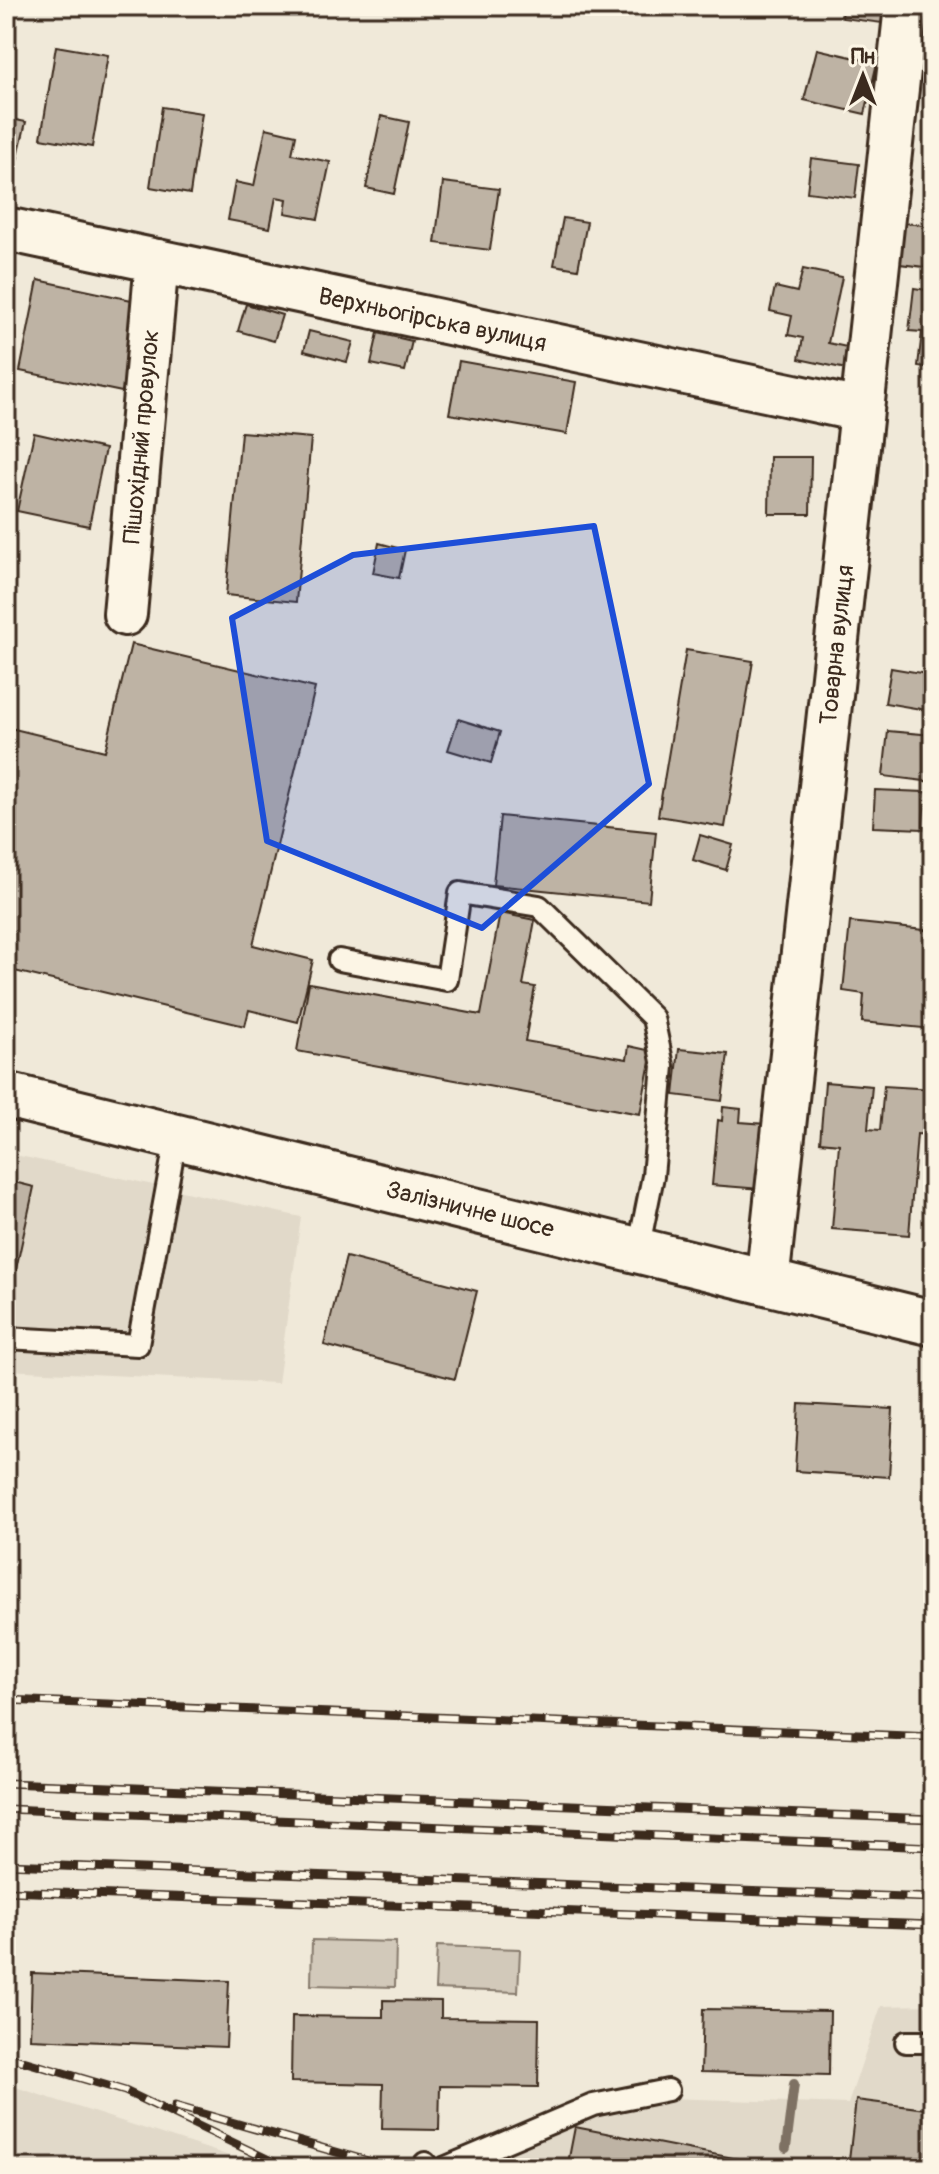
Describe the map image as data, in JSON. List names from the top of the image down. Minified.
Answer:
{"streets":{"street":["Верхньогірська вулиця","Пішохідний провулок","Товарна вулиця","Залізничне шосе"]},"crossings":[["Верхньогірська вулиця","Пішохідний провулок"],["Верхньогірська вулиця","Товарна вулиця"],["Товарна вулиця","Залізничне шосе"]],"north":"top"}
